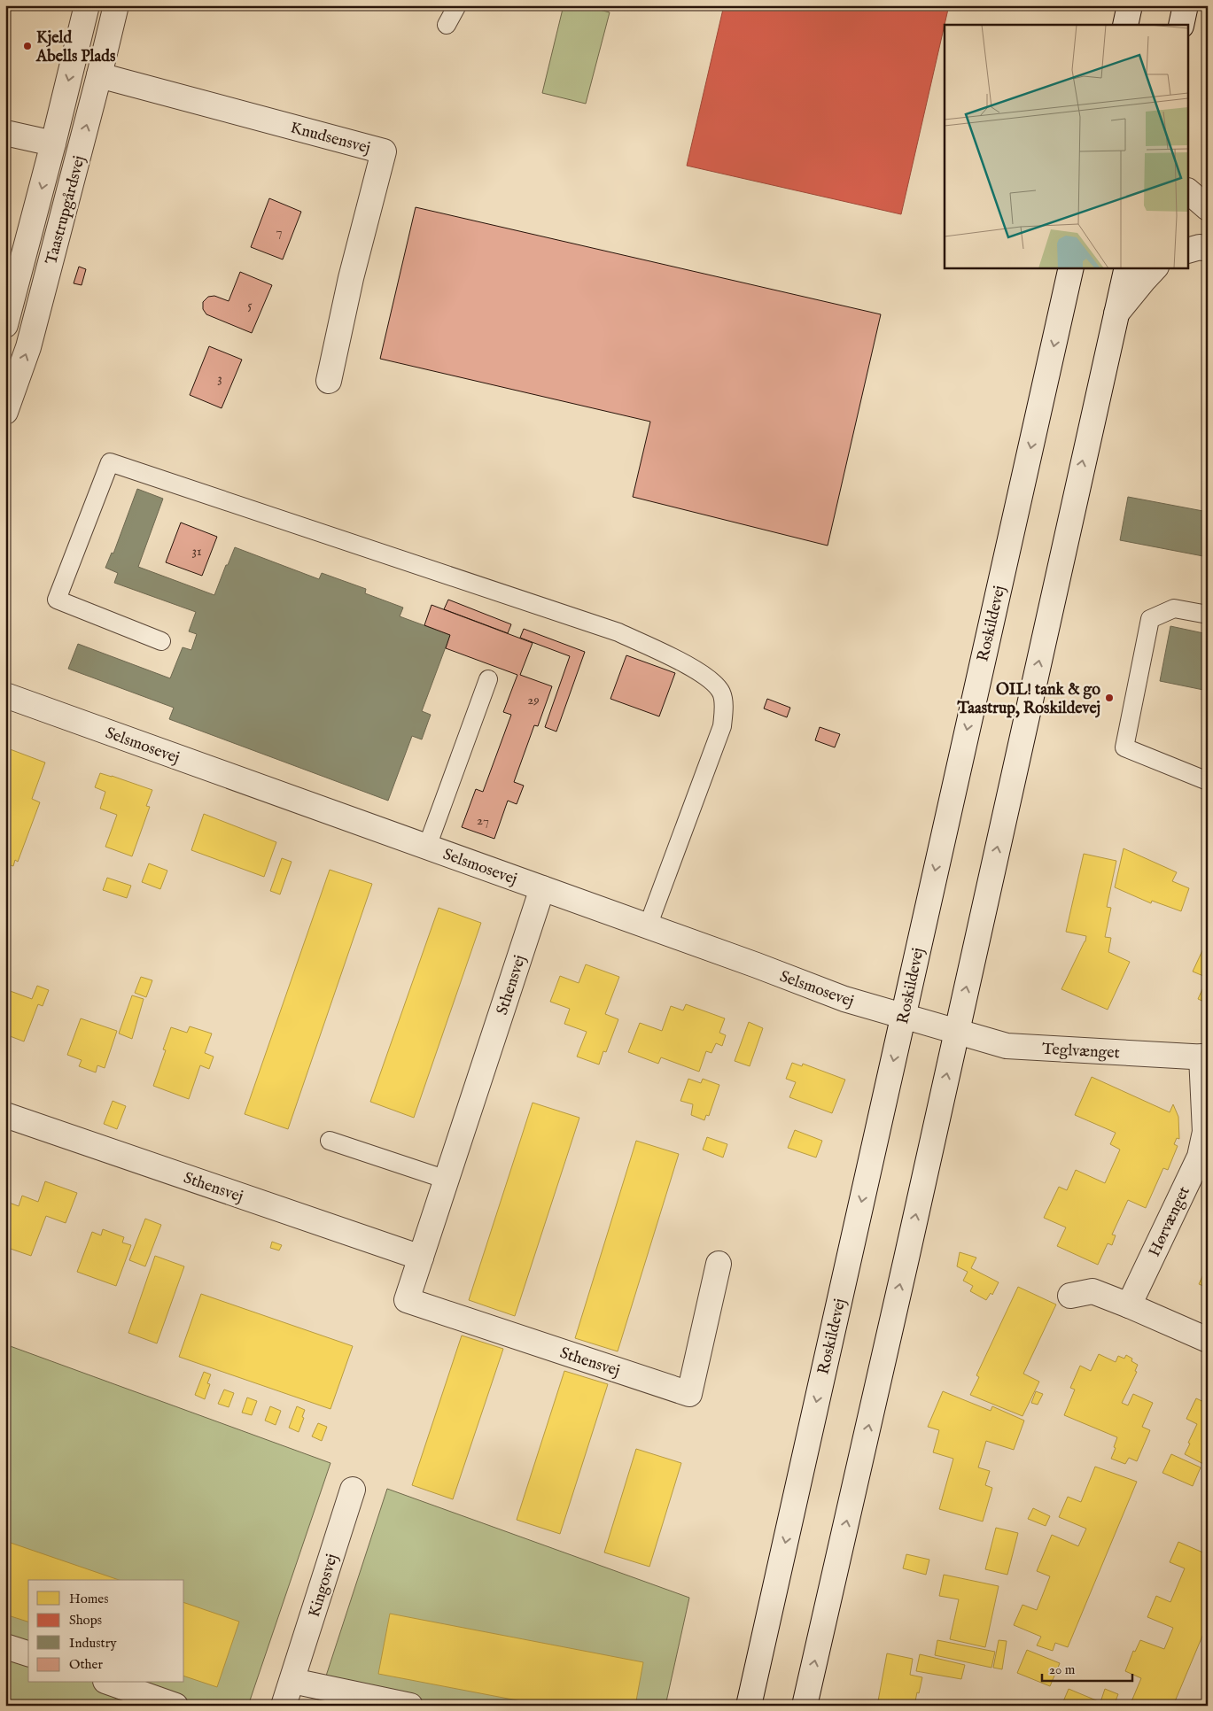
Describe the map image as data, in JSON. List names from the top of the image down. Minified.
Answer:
{"streets":{"street":["Knudsensvej","Taastrupgårdsvej","Roskildevej","Selsmosevej","Sthensvej","Teglvænget","Hørvænget","Kingosvej"]},"crossings":[["Knudsensvej","Taastrupgårdsvej"],["Roskildevej","Selsmosevej"],["Selsmosevej","Sthensvej"],["Selsmosevej","Teglvænget"],["Teglvænget","Hørvænget"]],"places":["Kjeld Abells Plads","OIL! tank & go Taastrup, Roskildevej"],"house_numbers":["7","5","3","31","29","27"],"legend":["Homes","Shops","Industry","Other"],"scale_bar":"20 m"}
